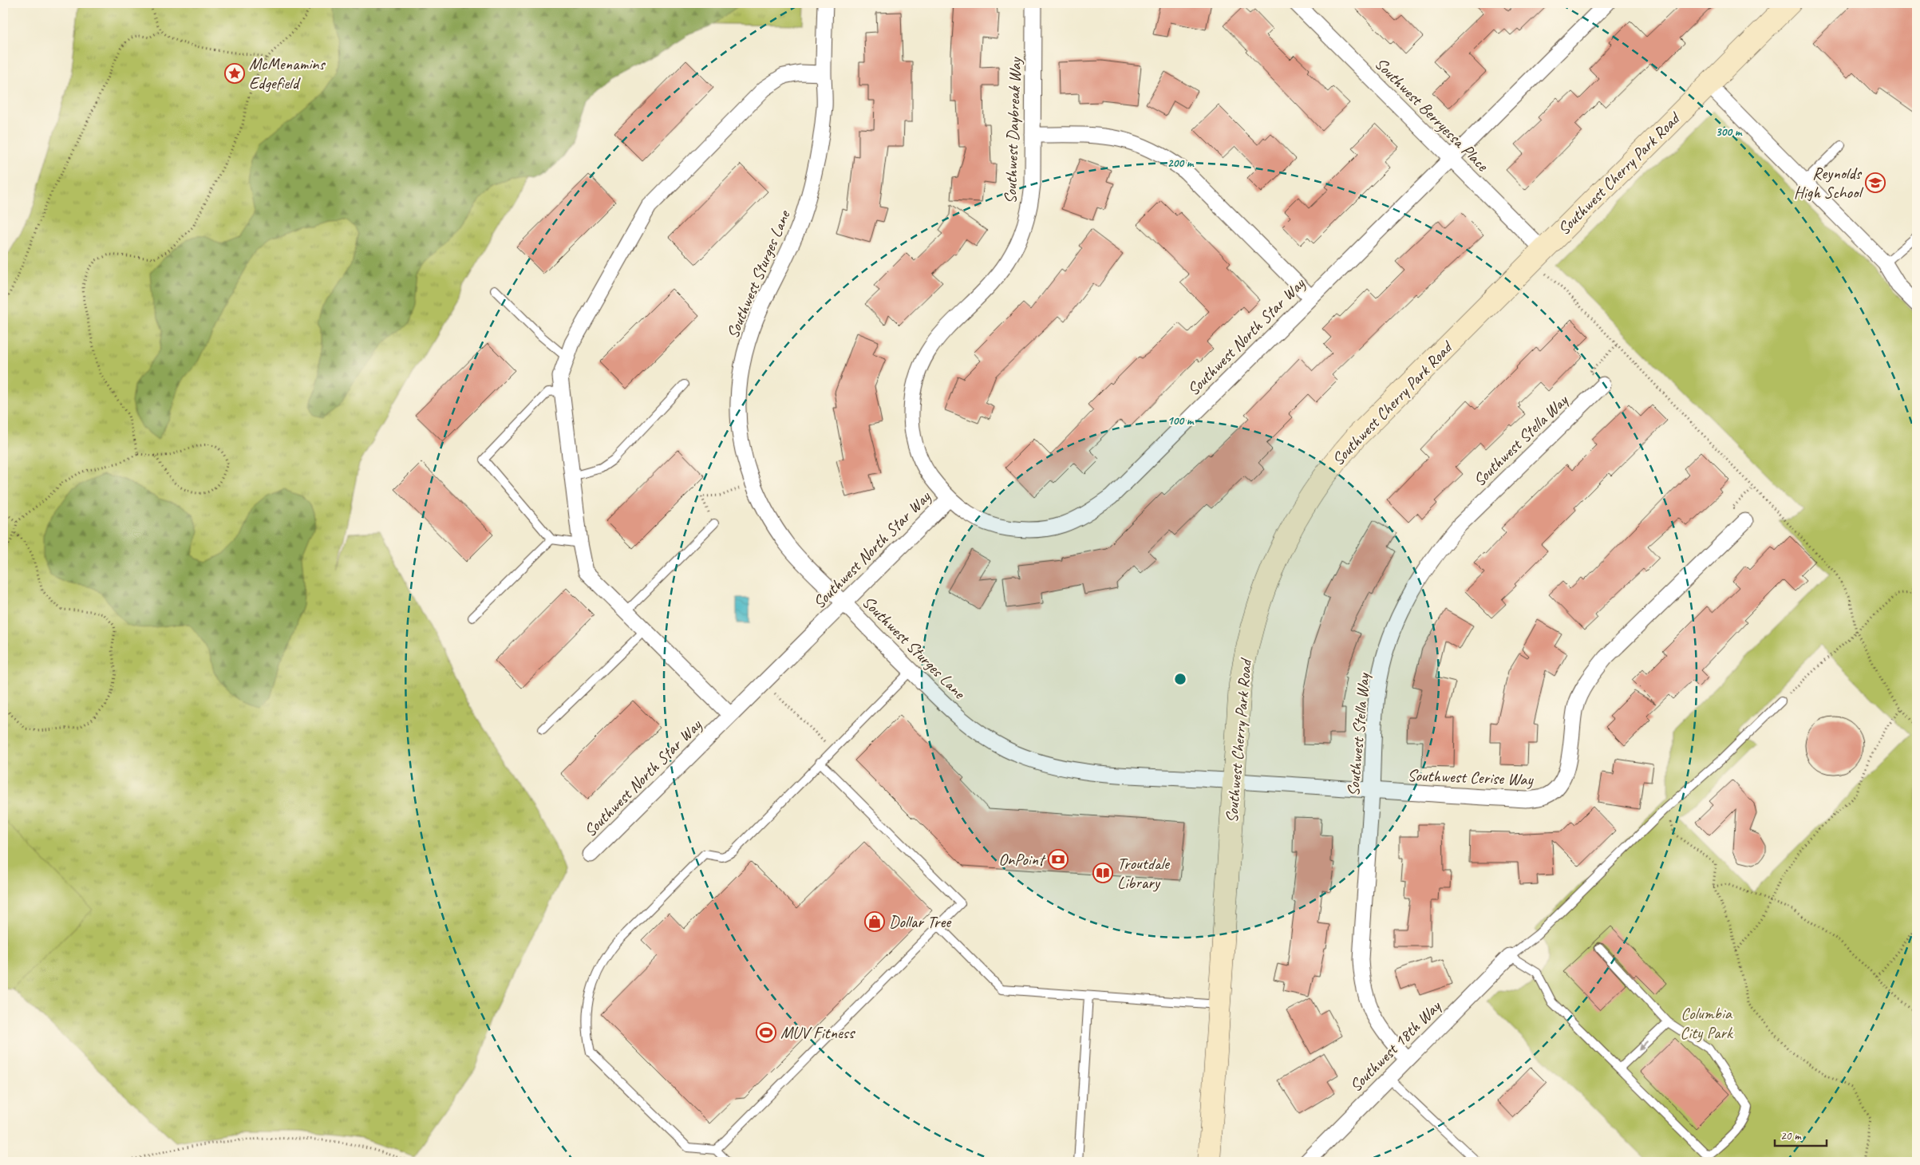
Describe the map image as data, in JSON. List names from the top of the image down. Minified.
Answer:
{"streets":{"main road":["Southwest Cherry Park Road"],"street":["Southwest Berryessa Place","Southwest Daybreak Way","Southwest Sturges Lane","Southwest North Star Way","Southwest Stella Way","Southwest Cerise Way","Southwest 18th Way"]},"crossings":[["Southwest Berryessa Place","Southwest Cherry Park Road"],["Southwest Berryessa Place","Southwest North Star Way"],["Southwest Daybreak Way","Southwest North Star Way"],["Southwest Cherry Park Road","Southwest Sturges Lane"],["Southwest Cherry Park Road","Southwest Cerise Way"],["Southwest Sturges Lane","Southwest North Star Way"],["Southwest Sturges Lane","Southwest Cerise Way"],["Southwest Stella Way","Southwest Cerise Way"],["Southwest Stella Way","Southwest 18th Way"]],"parks":["Columbia City Park"],"places":{"place":["McMenamins Edgefield"],"school or university":["Reynolds High School"],"bank":["OnPoint"],"library":["Troutdale Library"],"shop":["Dollar Tree"],"sports":["MUV Fitness"]},"scale_bar":"20 m","rings":["300 m","200 m","100 m"]}
